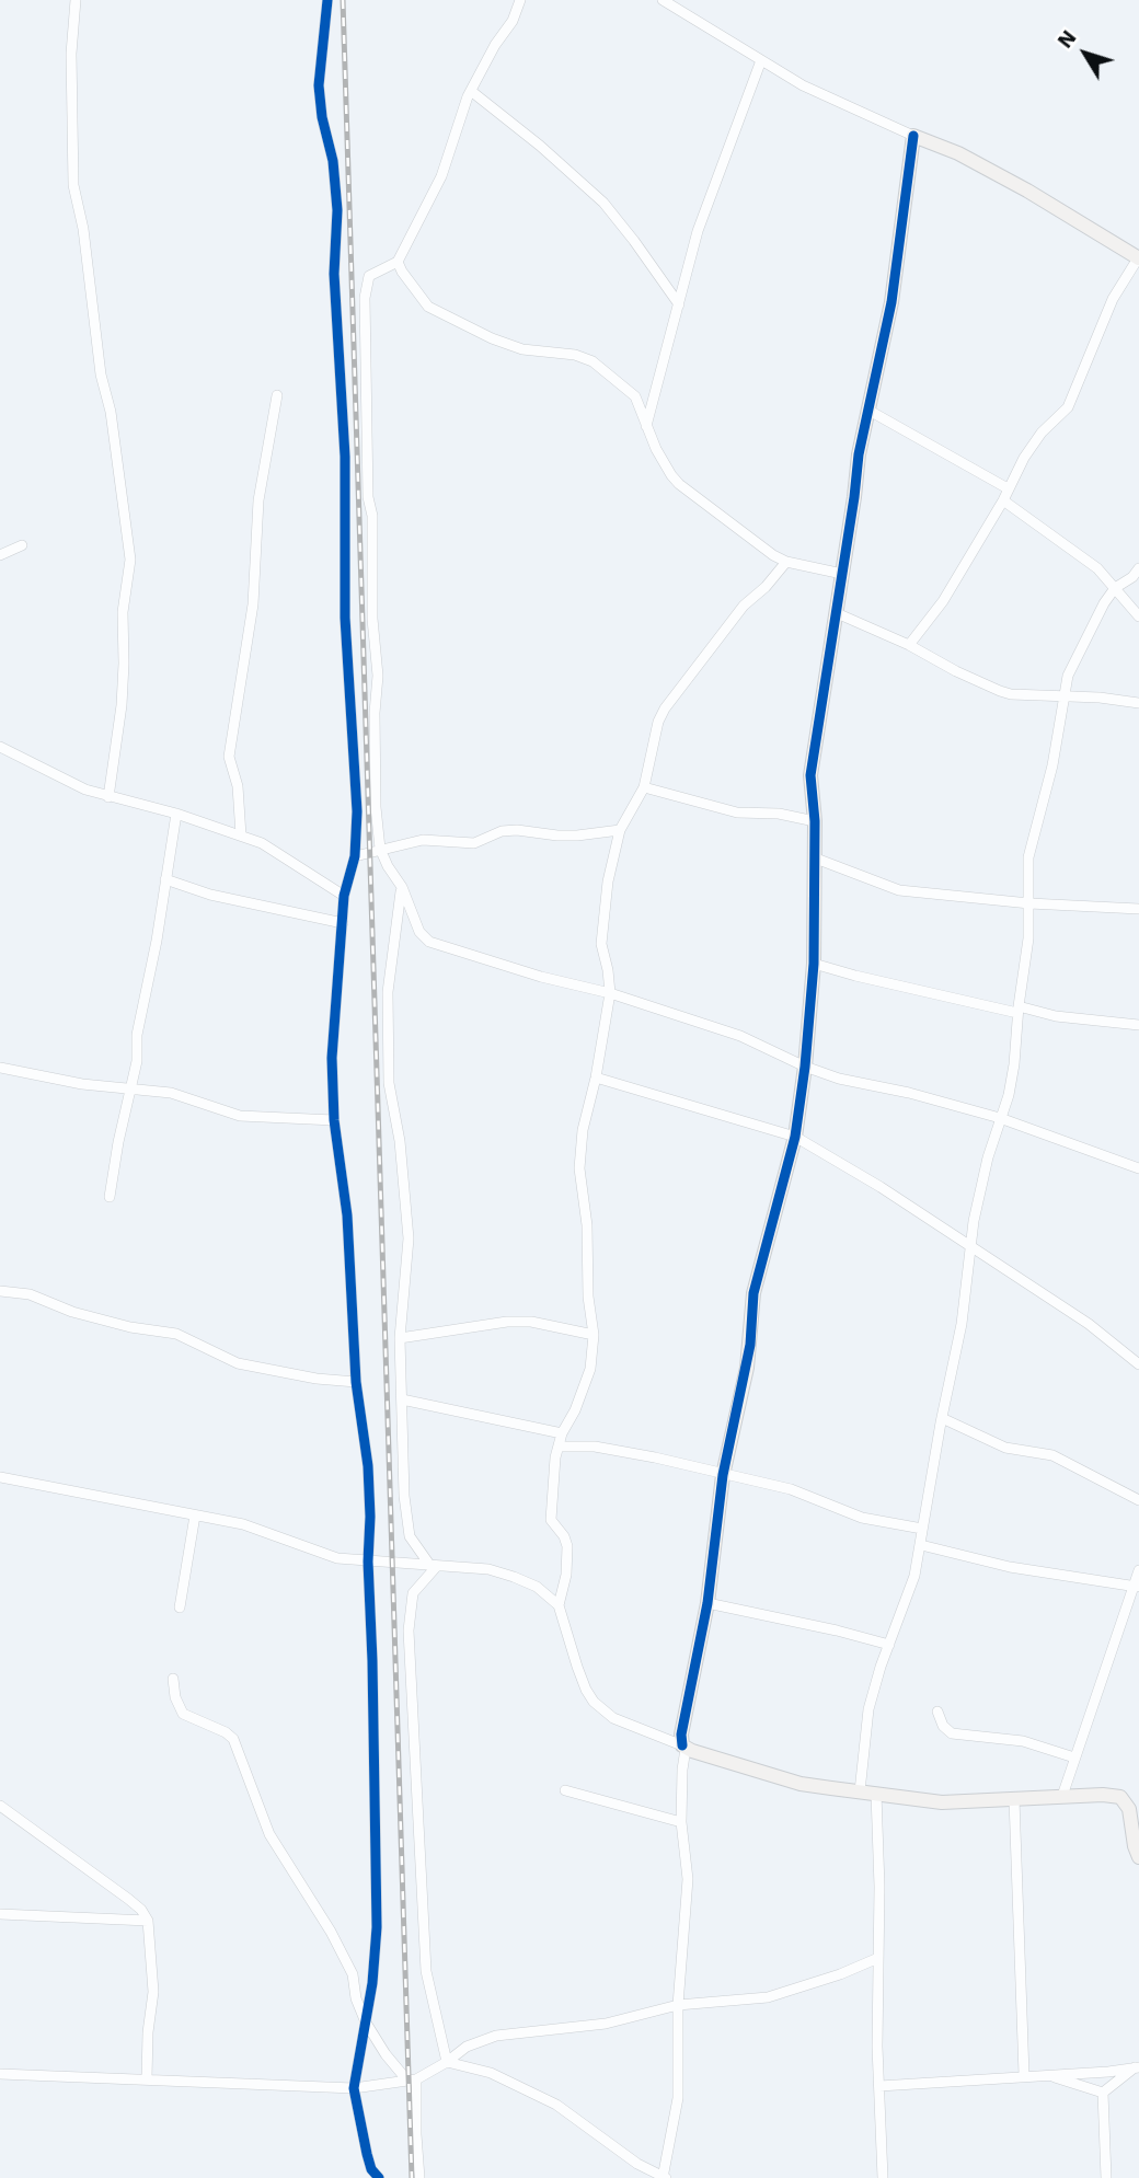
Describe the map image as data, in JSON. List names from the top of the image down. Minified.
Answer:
{"north":"top left"}
